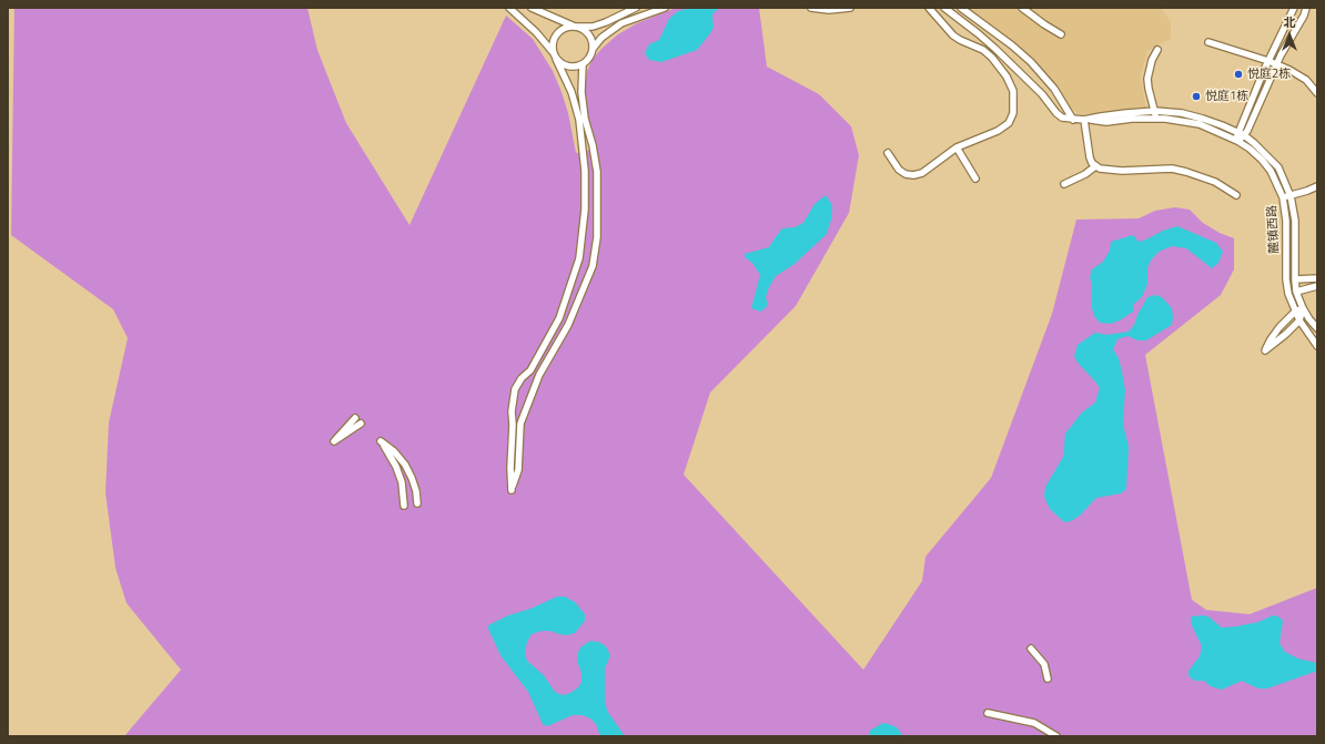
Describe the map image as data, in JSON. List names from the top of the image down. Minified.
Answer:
{"streets":{"street":["麓镇西路"]},"places":["悦庭2栋","悦庭1栋"],"north":"top"}
